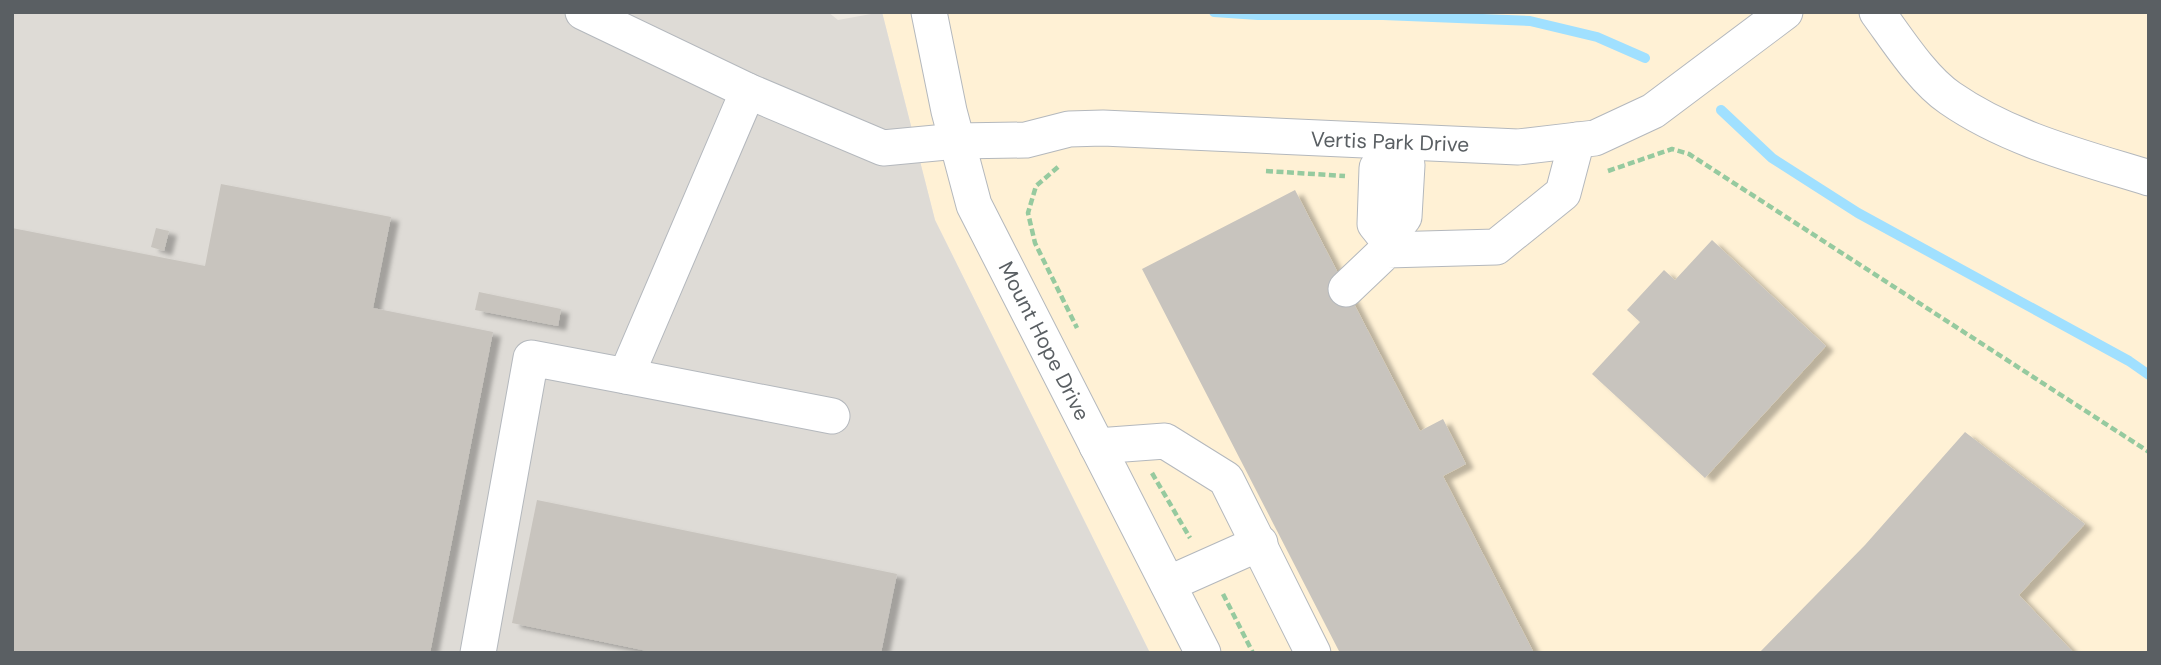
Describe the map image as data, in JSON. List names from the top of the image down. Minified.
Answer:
{"streets":{"street":["Vertis Park Drive","Mount Hope Drive"]},"crossings":[["Vertis Park Drive","Mount Hope Drive"]]}
